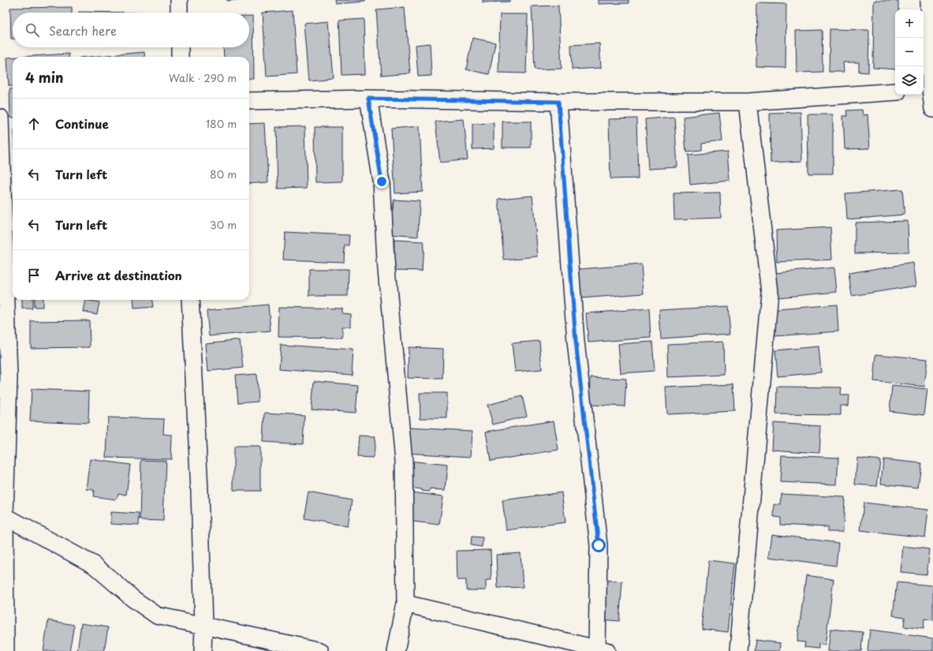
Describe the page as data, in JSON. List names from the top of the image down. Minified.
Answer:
{"page":{"map_buttons":["+","−"],"search":"Search here","heading":["4 min","Walk · 290 m"],"list":[["Continue","180 m"],["Turn left","80 m"],["Turn left","30 m"],"Arrive at destination"]}}
